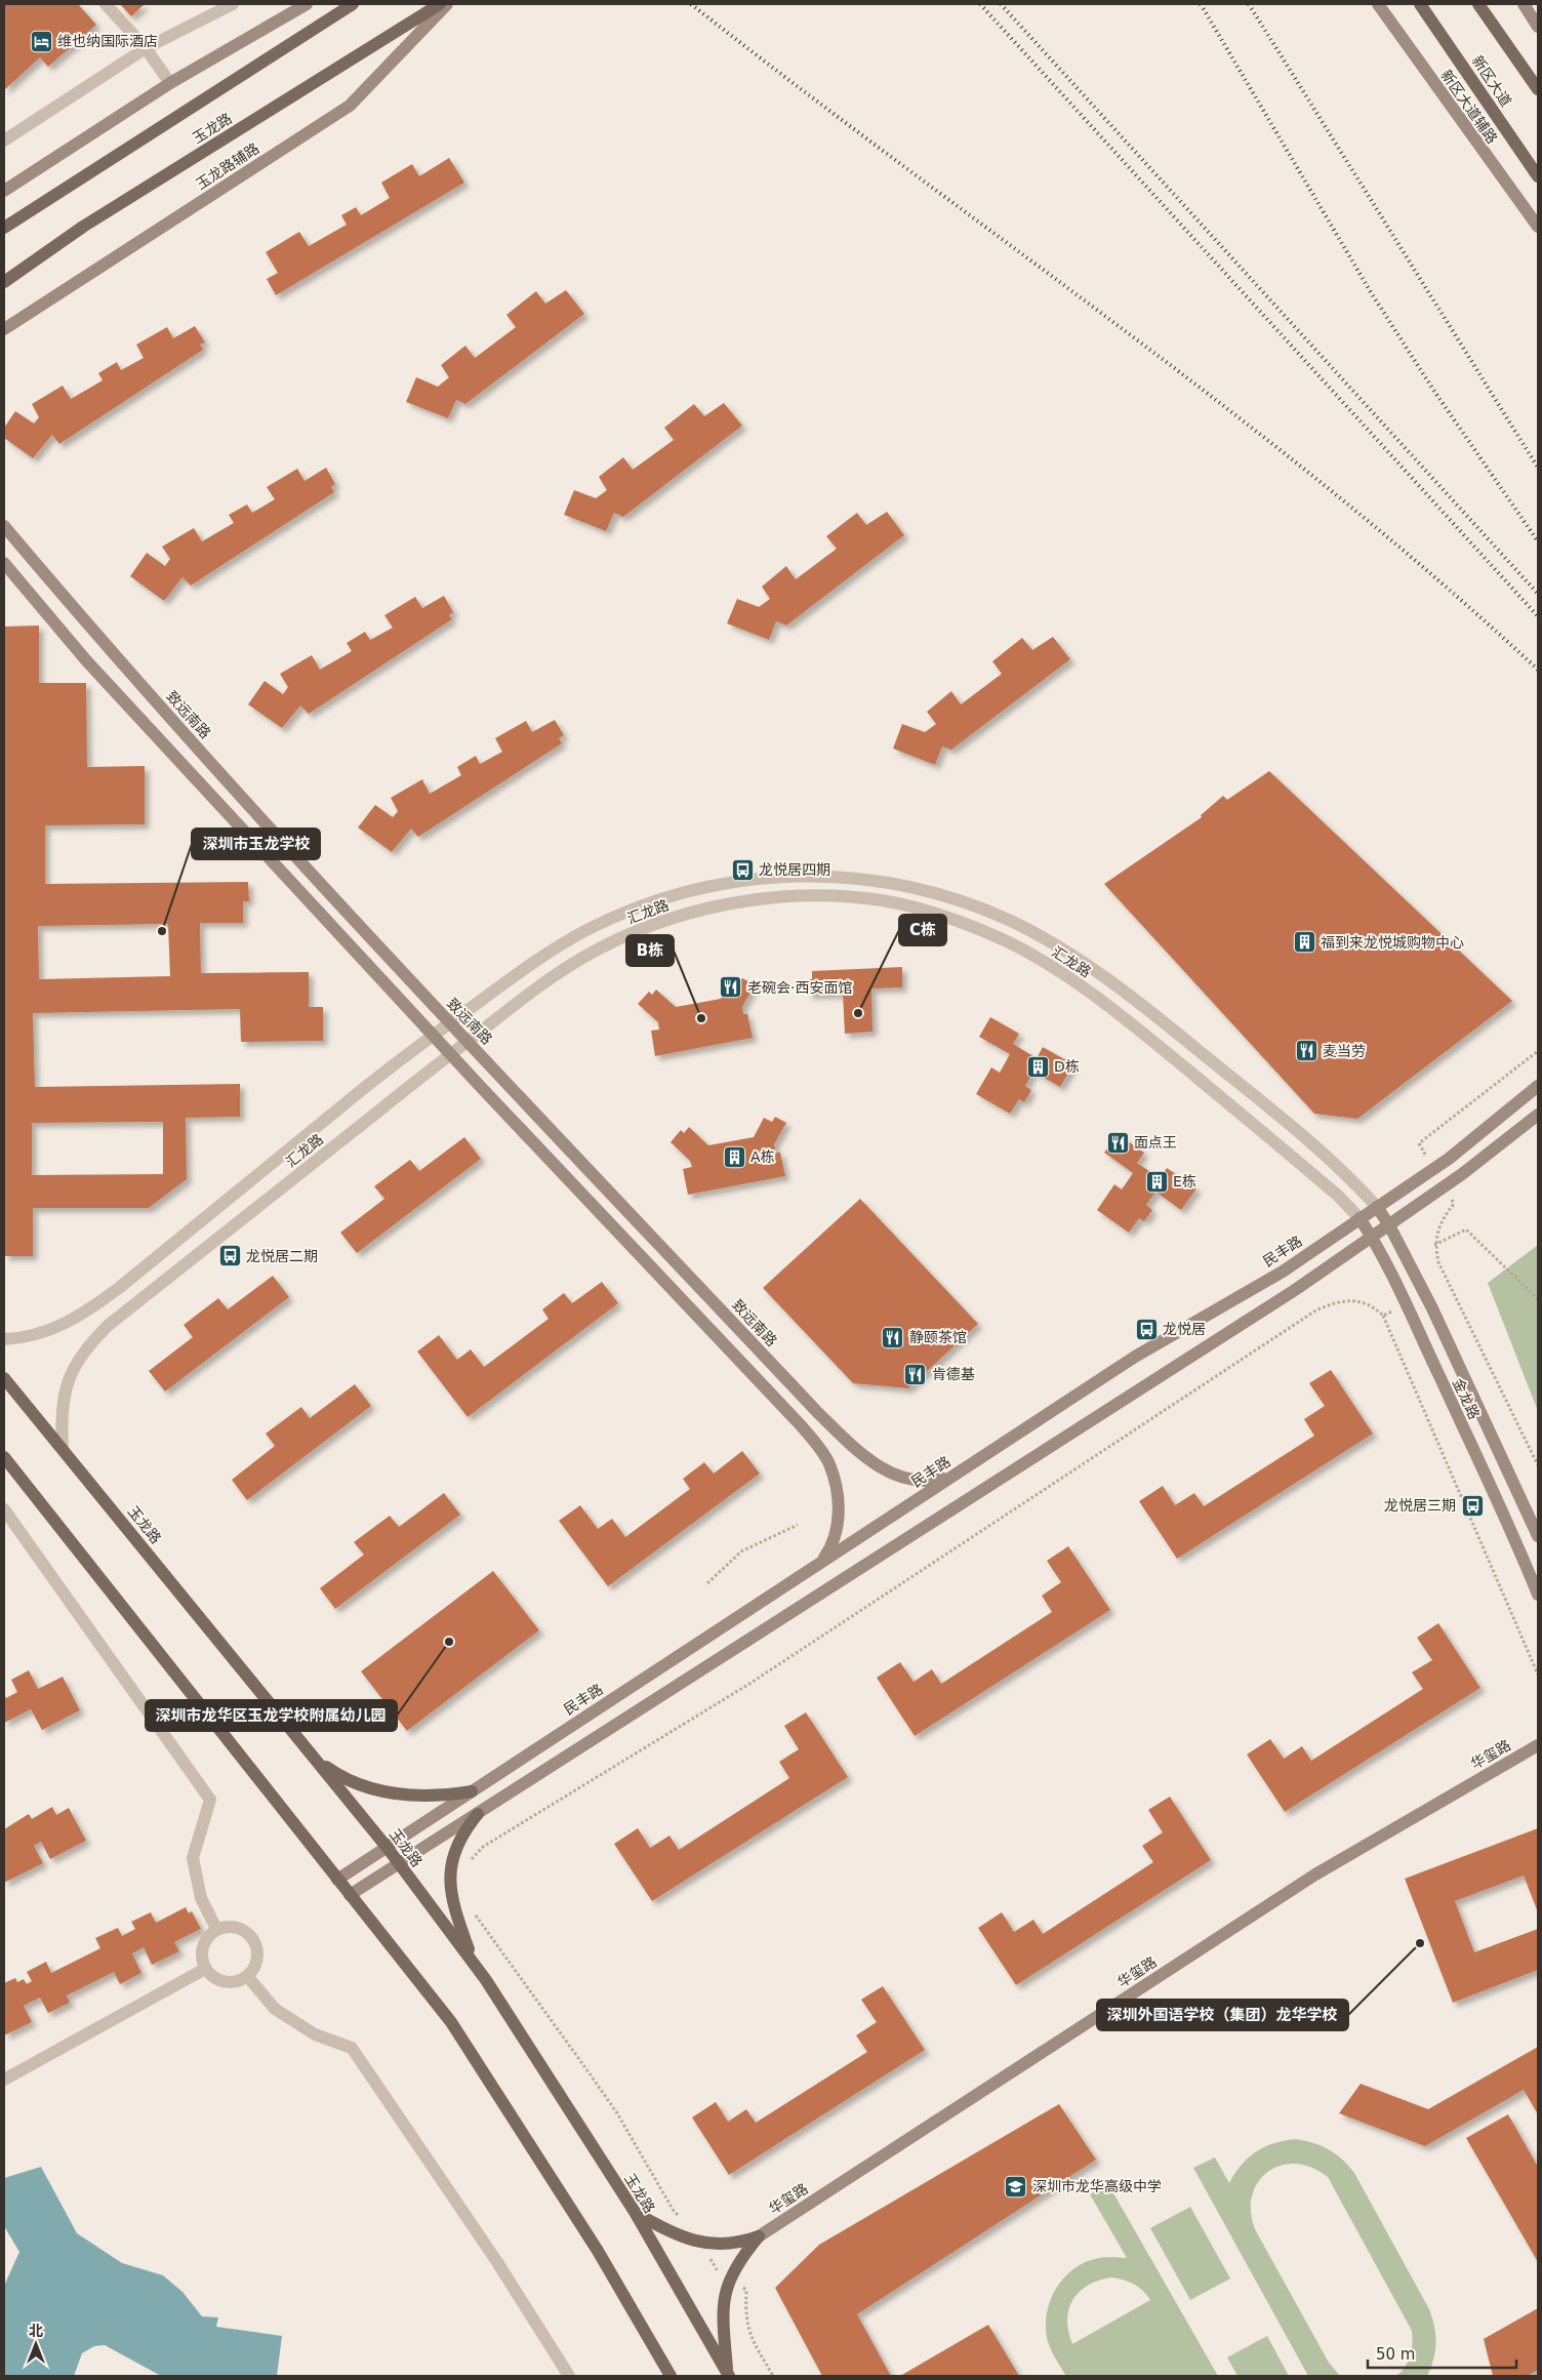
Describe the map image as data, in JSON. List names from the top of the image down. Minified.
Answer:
{"streets":{"main road":["新区大道","新区大道辅路","玉龙路","玉龙路辅路","致远南路","民丰路","金龙路","华玺路"],"street":["汇龙路"]},"crossings":[["玉龙路","汇龙路"],["玉龙路","民丰路"],["致远南路","汇龙路"],["致远南路","民丰路"],["汇龙路","民丰路"],["汇龙路","金龙路"],["民丰路","金龙路"]],"places":{"hotel":["维也纳国际酒店"],"bus stop":["龙悦居四期","龙悦居二期","龙悦居","龙悦居三期"],"other":["深圳市玉龙学校","C栋","B栋","深圳市龙华区玉龙学校附属幼儿园","深圳外国语学校（集团）龙华学校"],"building":["福到来龙悦城购物中心","D栋","A栋","E栋"],"restaurant":["老碗会·西安面馆","麦当劳","面点王","静颐茶馆","肯德基"],"school or university":["深圳市龙华高级中学"]},"scale_bar":"50 m","north":"top"}
